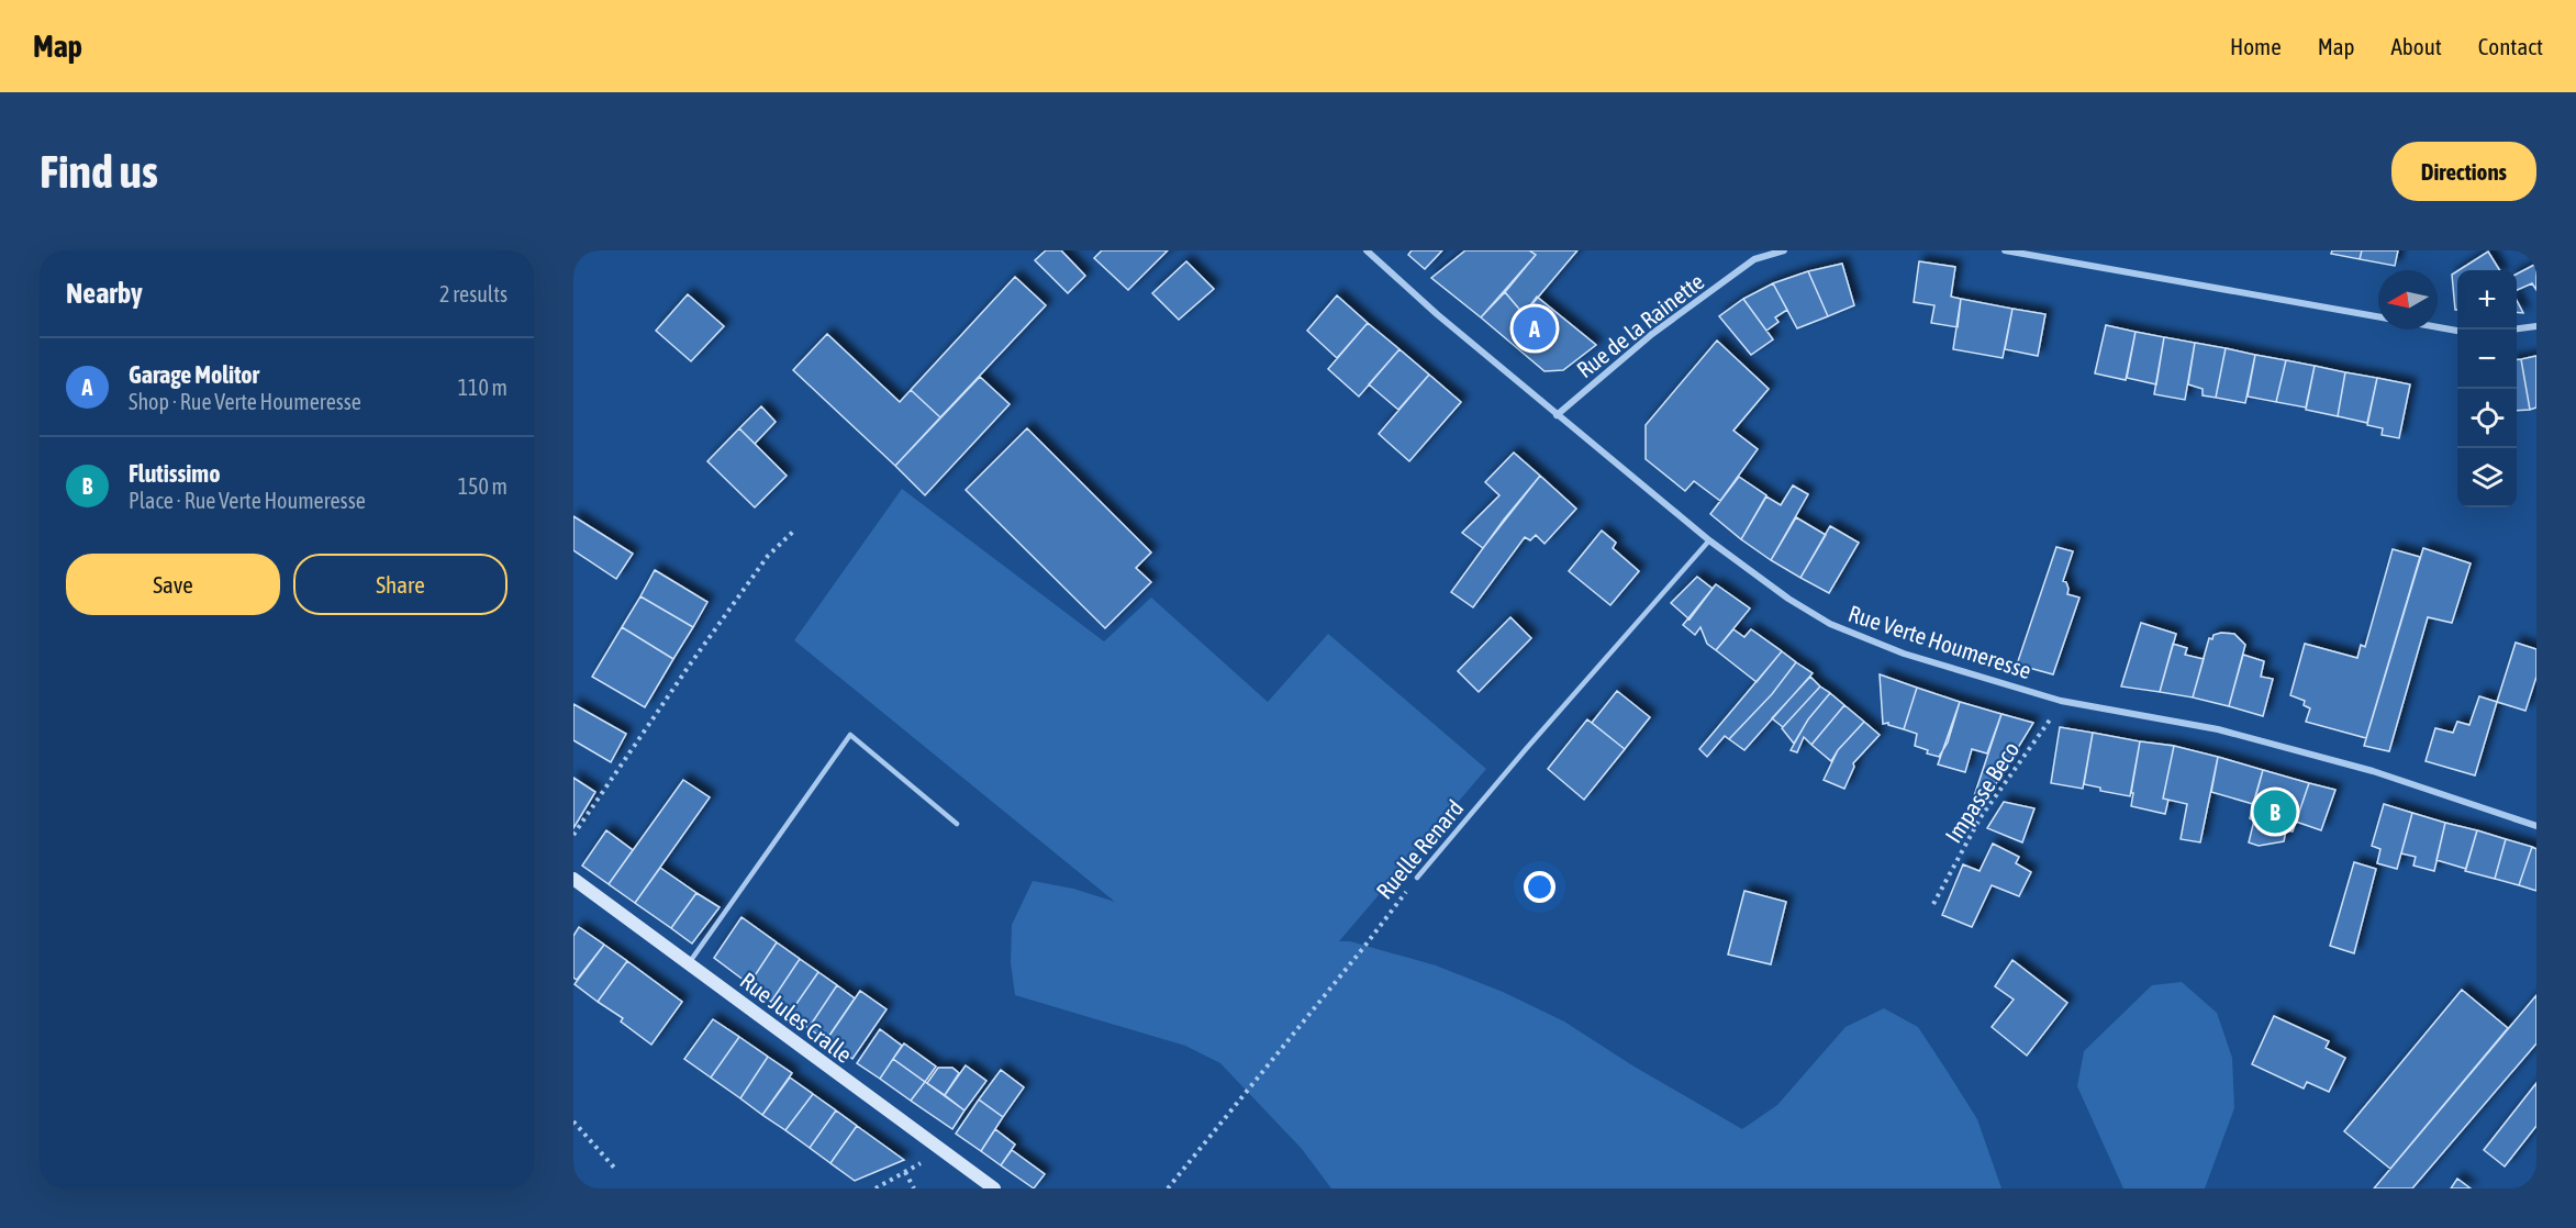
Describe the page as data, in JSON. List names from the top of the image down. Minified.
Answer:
{"streets":{"street":["Rue de la Rainette","Rue Verte Houmeresse","Rue Jules Cralle"],"lane":["Ruelle Renard"],"path":["Impasse Beco"]},"crossings":[["Rue de la Rainette","Rue Verte Houmeresse"],["Rue Verte Houmeresse","Impasse Beco"],["Rue Verte Houmeresse","Ruelle Renard"]],"north":"left","page":{"header":"Map","nav":["Home","Map","About","Contact"],"buttons":["Directions",["Save","Share"]],"title":"Find us","heading":["Nearby","2 results"],"map_buttons":["+","−"],"pins":["A","B"],"list":[{"mark":"A","name":"Garage Molitor","note":"Shop · Rue Verte Houmeresse","value":"110 m"},{"mark":"B","name":"Flutissimo","note":"Place · Rue Verte Houmeresse","value":"150 m"}]}}
